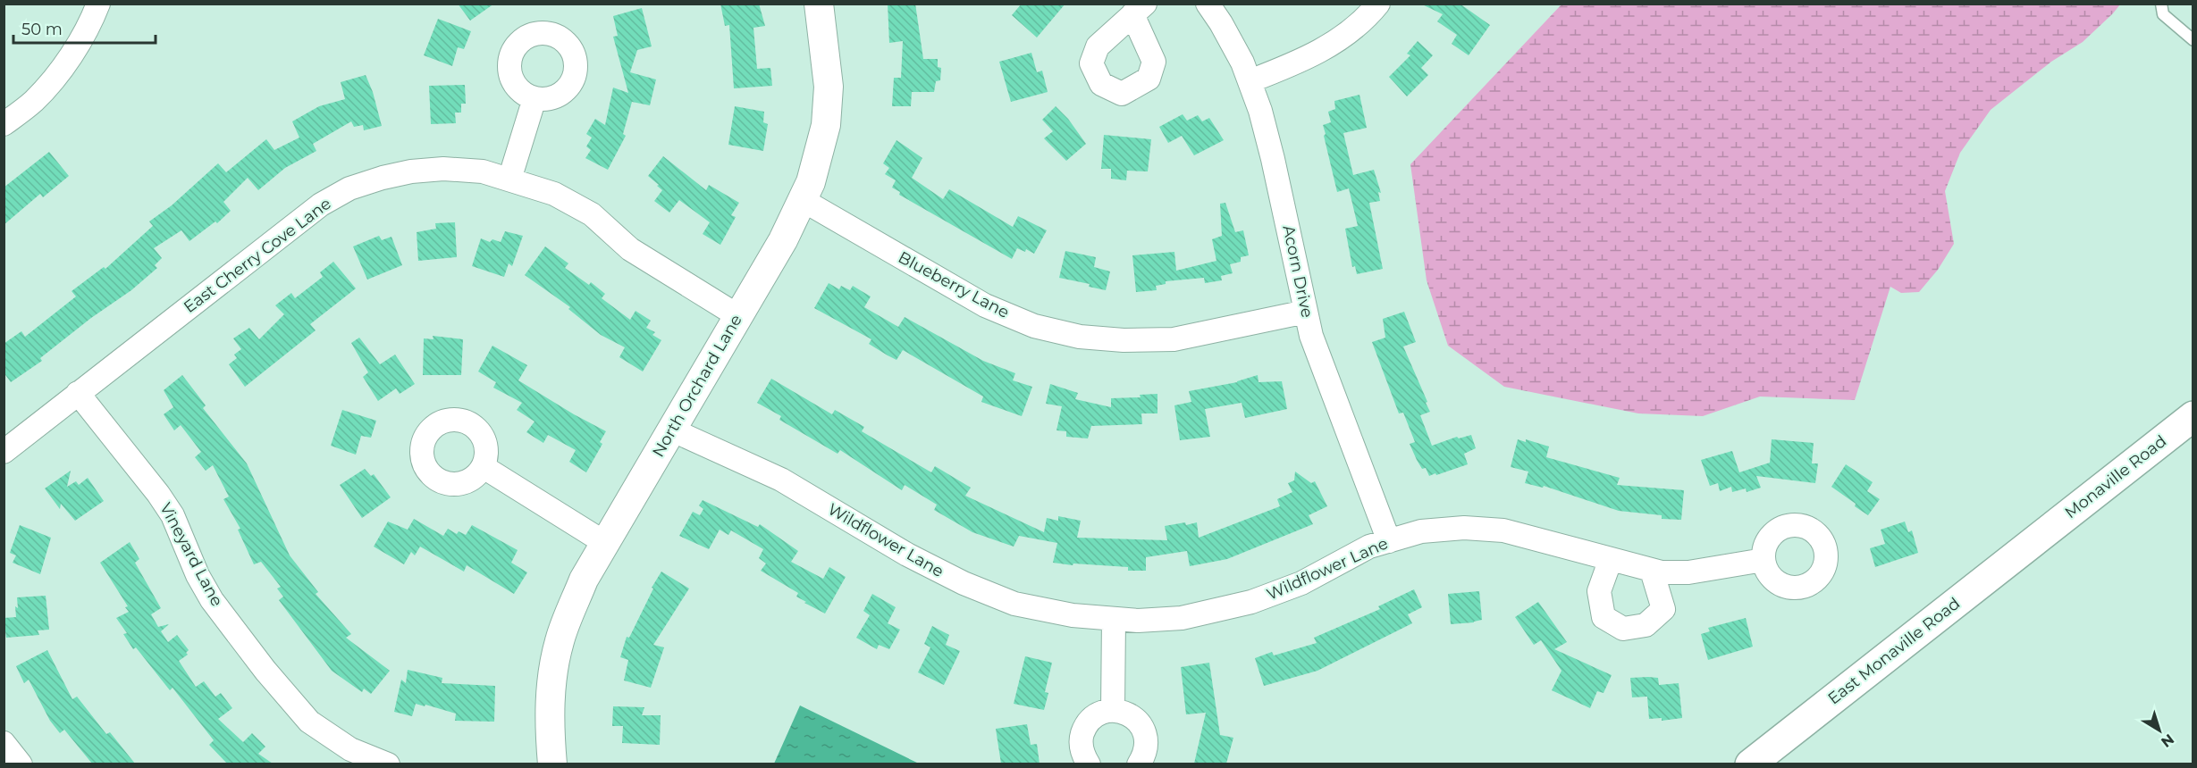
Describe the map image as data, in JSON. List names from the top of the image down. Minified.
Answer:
{"streets":{"main road":["Monaville Road","East Monaville Road"],"street":["East Cherry Cove Lane","Acorn Drive","Blueberry Lane","North Orchard Lane","Wildflower Lane","Vineyard Lane"]},"crossings":[["East Cherry Cove Lane","North Orchard Lane"],["East Cherry Cove Lane","Vineyard Lane"],["Acorn Drive","Blueberry Lane"],["Acorn Drive","Wildflower Lane"],["Blueberry Lane","North Orchard Lane"],["North Orchard Lane","Wildflower Lane"],["Monaville Road","East Monaville Road"]],"scale_bar":"50 m","north":"bottom right"}
